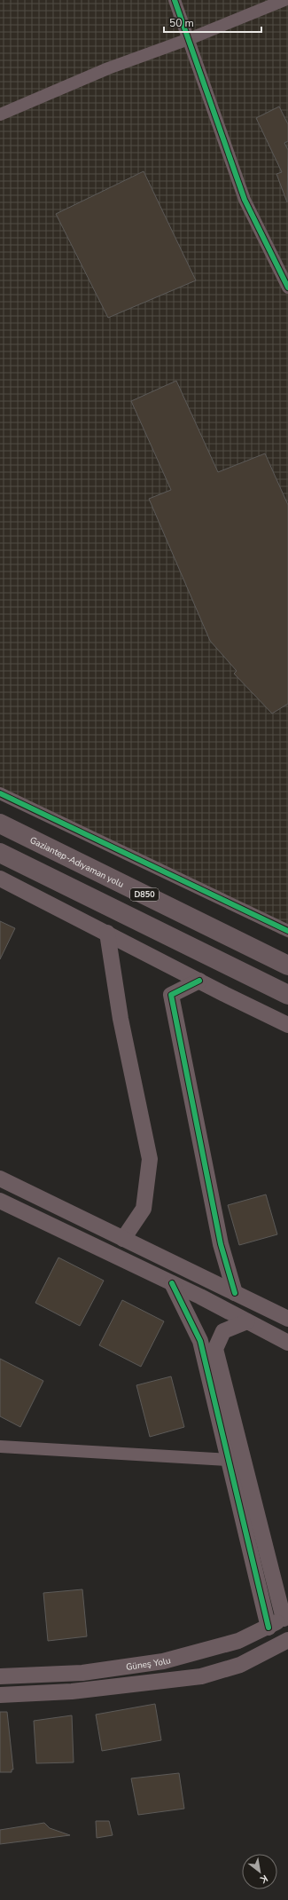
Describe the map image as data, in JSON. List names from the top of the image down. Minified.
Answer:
{"streets":{"highway":["Gaziantep-Adıyaman yolu","D850"],"street":["Güneş Yolu"]},"scale_bar":"50 m","north":"bottom right"}
